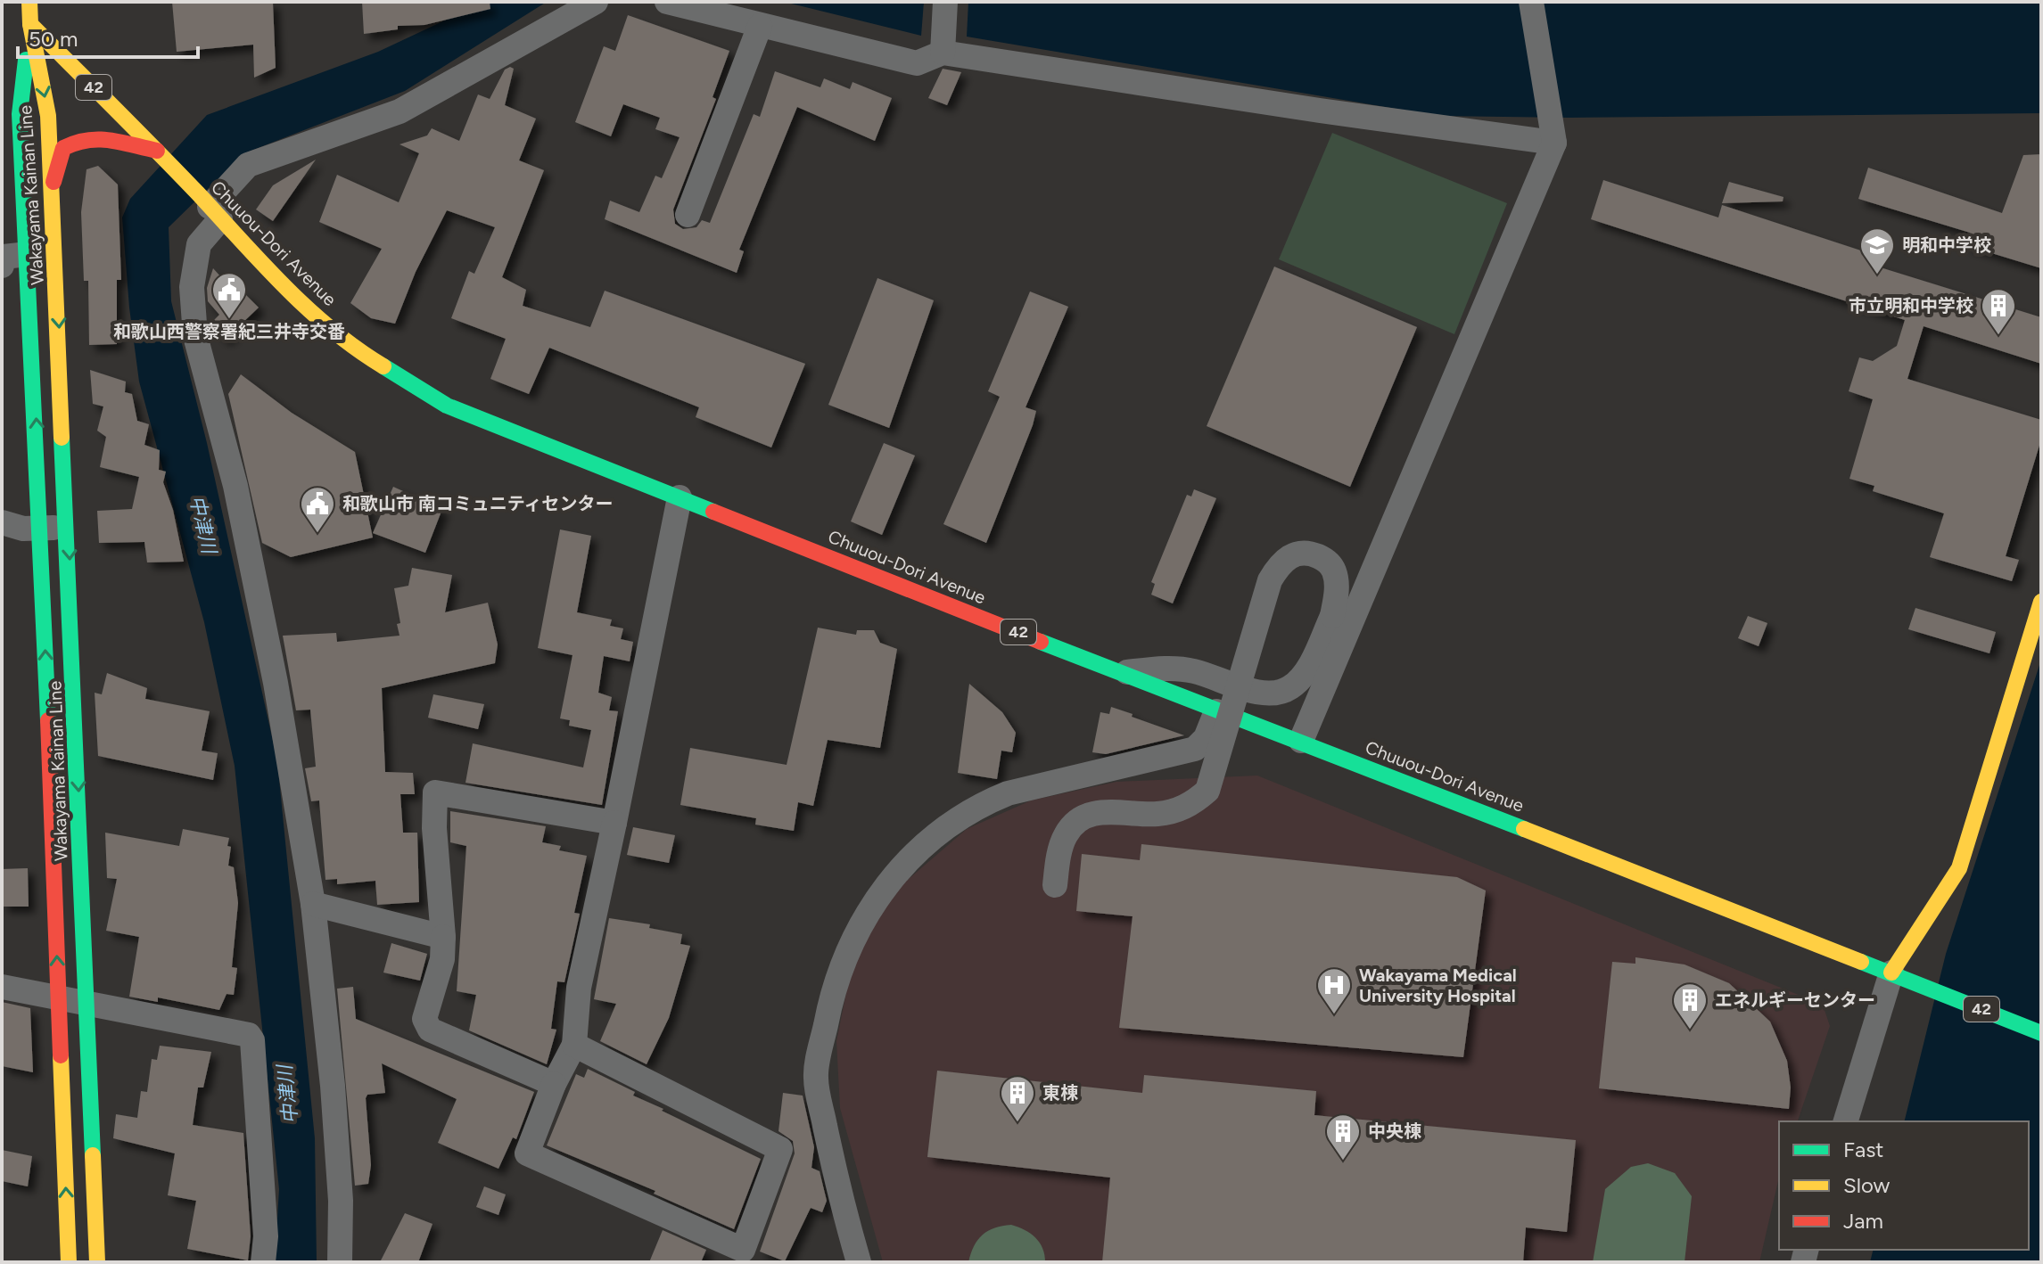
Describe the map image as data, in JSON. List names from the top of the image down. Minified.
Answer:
{"streets":{"main road":["42","Wakayama Kainan Line","Chuuou-Dori Avenue"]},"crossings":[["Wakayama Kainan Line","Chuuou-Dori Avenue"]],"water":["中津川"],"places":{"school or university":["明和中学校"],"public building":["和歌山西警察署紀三井寺交番","和歌山市 南コミュニティセンター"],"building":["市立明和中学校","エネルギーセンター","東棟","中央棟"],"hospital":["Wakayama Medical University Hospital"]},"legend":["Fast","Slow","Jam"],"scale_bar":"50 m"}
